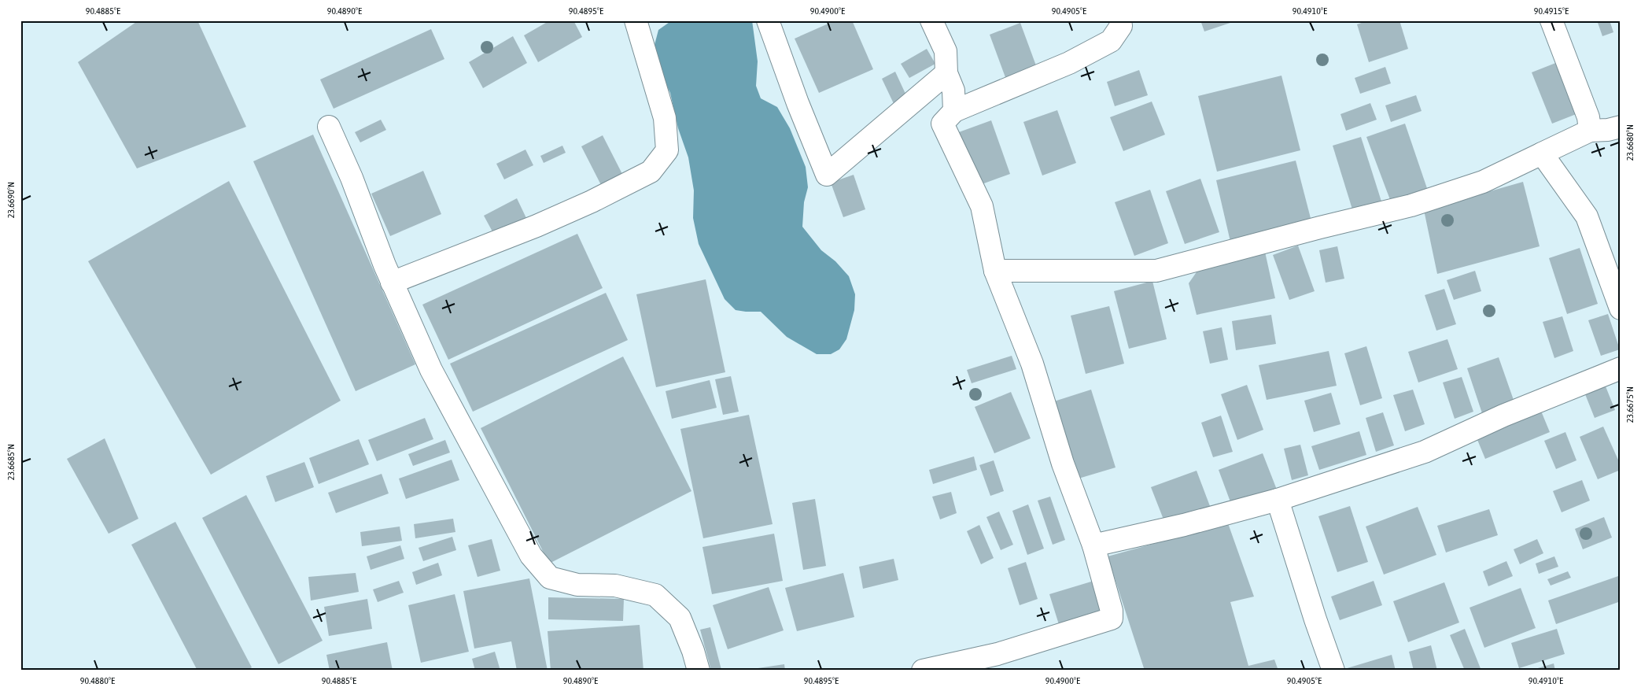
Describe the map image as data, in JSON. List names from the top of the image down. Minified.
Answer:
{"coordinates":["90.4885°E","90.4890°E","90.4895°E","90.4900°E","90.4905°E","90.4910°E","90.4915°E","23.6680°N","23.6690°N","23.6675°N","23.6685°N","90.4880°E"]}
